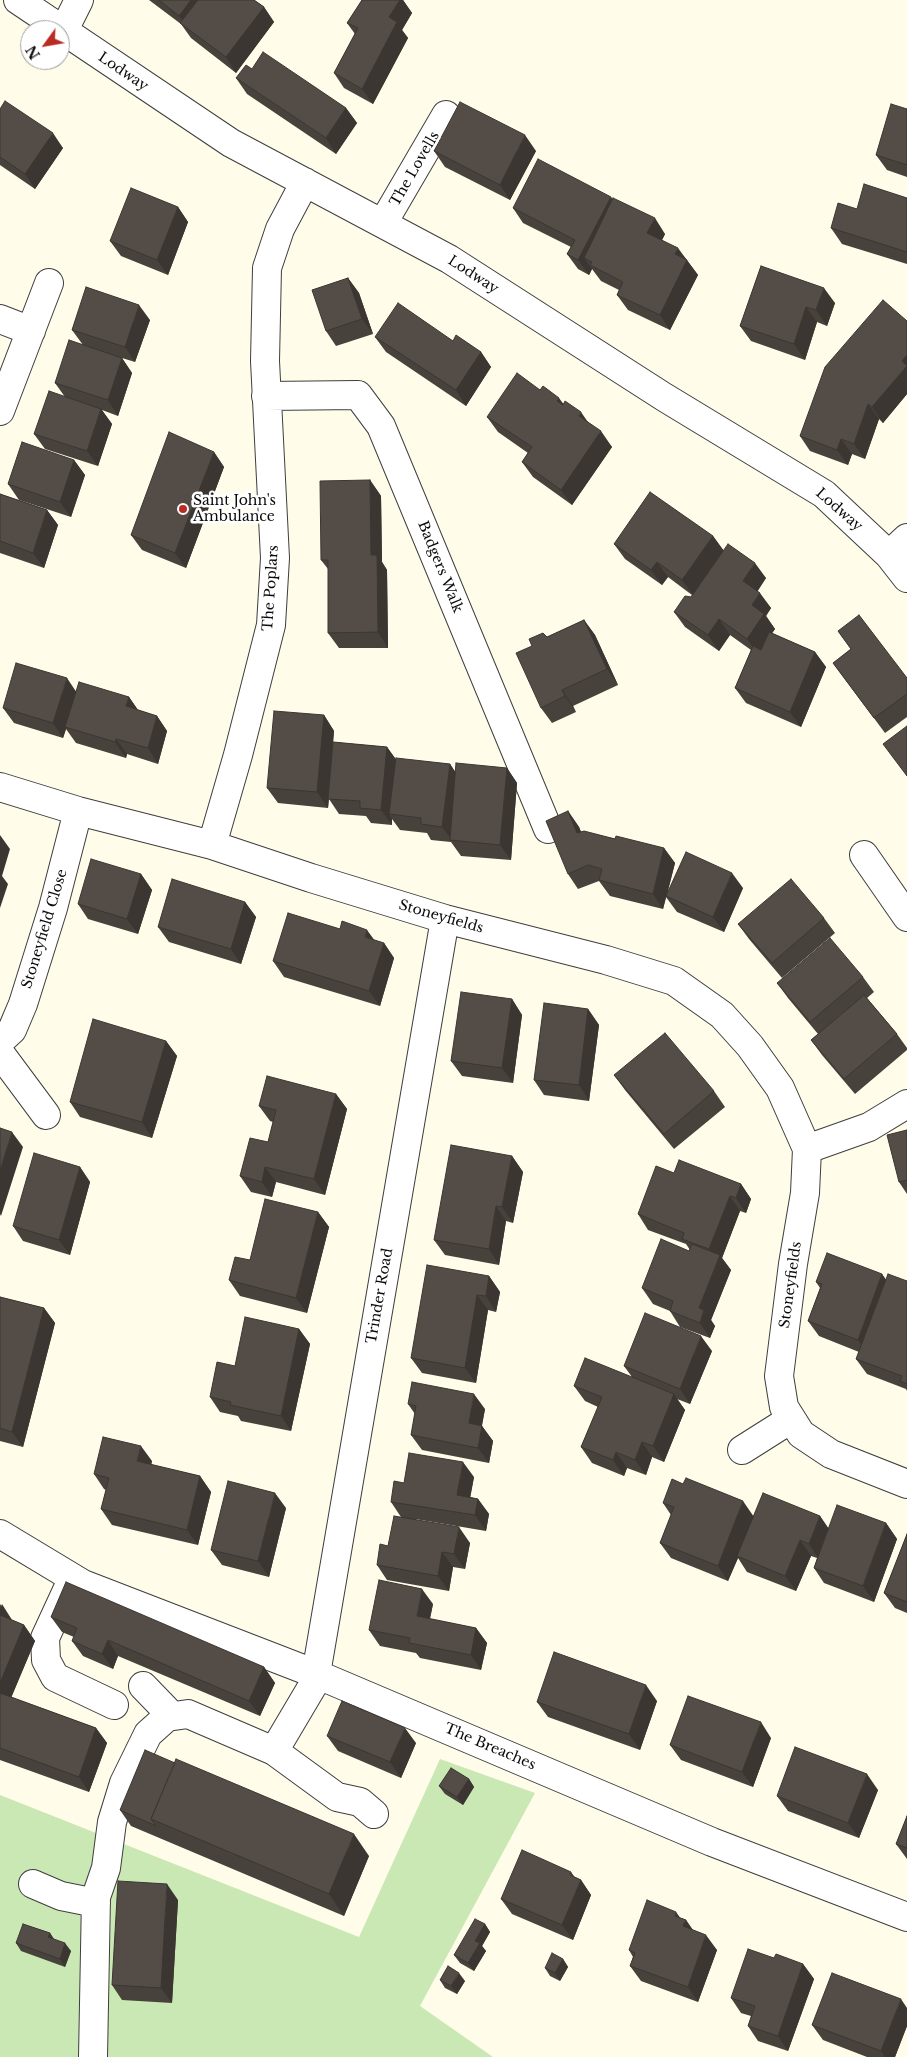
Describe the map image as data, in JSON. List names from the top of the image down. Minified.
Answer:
{"streets":{"street":["Lodway","The Lovells","Badgers Walk","The Poplars","Stoneyfields","Stoneyfield Close","Trinder Road","The Breaches"]},"crossings":[["Lodway","The Lovells"],["Lodway","The Poplars"],["Badgers Walk","The Poplars"],["The Poplars","Stoneyfields"],["Stoneyfields","Stoneyfield Close"],["Stoneyfields","Trinder Road"],["Trinder Road","The Breaches"]],"places":["Saint John's Ambulance"],"north":"bottom left"}
